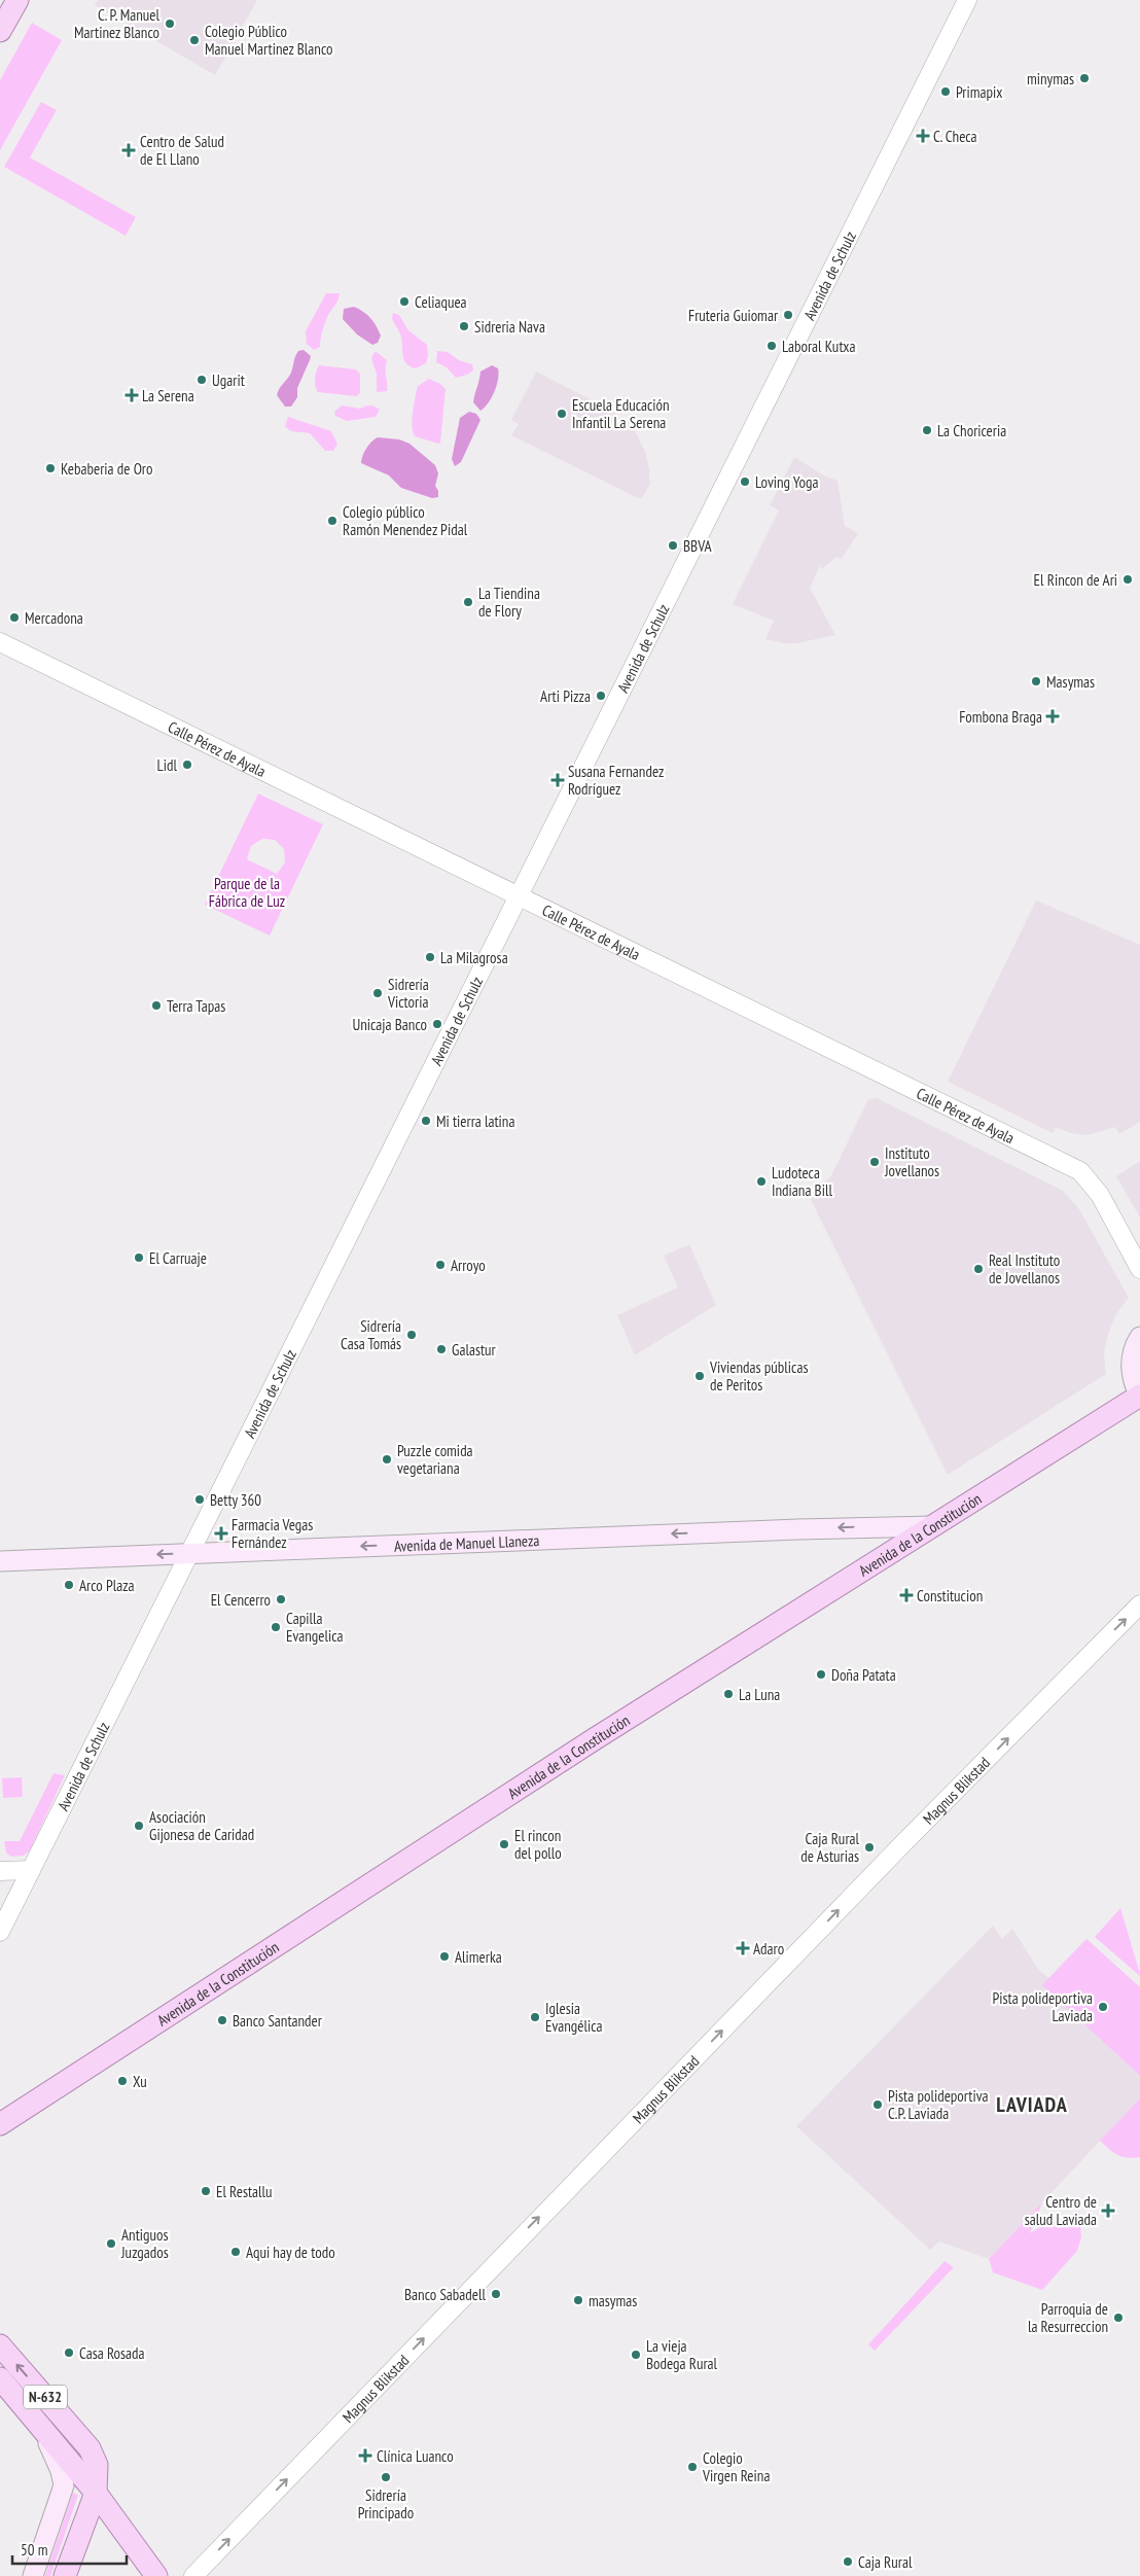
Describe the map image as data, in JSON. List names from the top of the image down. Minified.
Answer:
{"streets":{"main road":["Avenida de la Constitución","Avenida de Manuel Llaneza","N-632"],"street":["Avenida de Schulz","Calle Pérez de Ayala","Magnus Blikstad"]},"crossings":[["Avenida de Schulz","Calle Pérez de Ayala"],["Avenida de Schulz","Avenida de Manuel Llaneza"],["Avenida de la Constitución","Avenida de Manuel Llaneza"]],"one_way":["Avenida de Manuel Llaneza","Magnus Blikstad"],"districts":["LAVIADA"],"parks":["Parque de la Fábrica de Luz"],"places":{"other":["C. P. Manuel Martinez Blanco","Colegio Público Manuel Martinez Blanco","minymas","Primapix","Celiaquea","Fruteria Guiomar","Sidreria Nava","Laboral Kutxa","Ugarit","Escuela Educación Infantil La Serena","La Choriceria","Kebaberia de Oro","Loving Yoga","Colegio público Ramón Menendez Pidal","BBVA","El Rincon de Ari","La Tiendina de Flory","Mercadona","Masymas","Arti Pizza","Lidl","La Milagrosa","Sidrería Victoria","Terra Tapas","Unicaja Banco","Mi tierra latina","Instituto Jovellanos","Ludoteca Indiana Bill","El Carruaje","Arroyo","Real Instituto de Jovellanos","Sidrería Casa Tomás","Galastur","Viviendas públicas de Peritos","Puzzle comida vegetariana","Betty 360","Arco Plaza","El Cencerro","Capilla Evangelica","Doña Patata","La Luna","Asociación Gijonesa de Caridad","El rincon del pollo","Caja Rural de Asturias","Alimerka","Pista polideportiva Laviada","Iglesia Evangélica","Banco Santander","Xu","Pista polideportiva C.P. Laviada","El Restallu","Antiguos Juzgados","Aqui hay de todo","Banco Sabadell","masymas","Parroquia de la Resurreccion","Casa Rosada","La vieja Bodega Rural","Colegio Virgen Reina","Sidrería Principado","Caja Rural"],"health":["C. Checa","Centro de Salud de El Llano","La Serena","Fombona Braga","Susana Fernandez Rodríguez","Farmacia Vegas Fernández","Constitucion","Adaro","Centro de salud Laviada","Clínica Luanco"]},"scale_bar":"50 m"}
